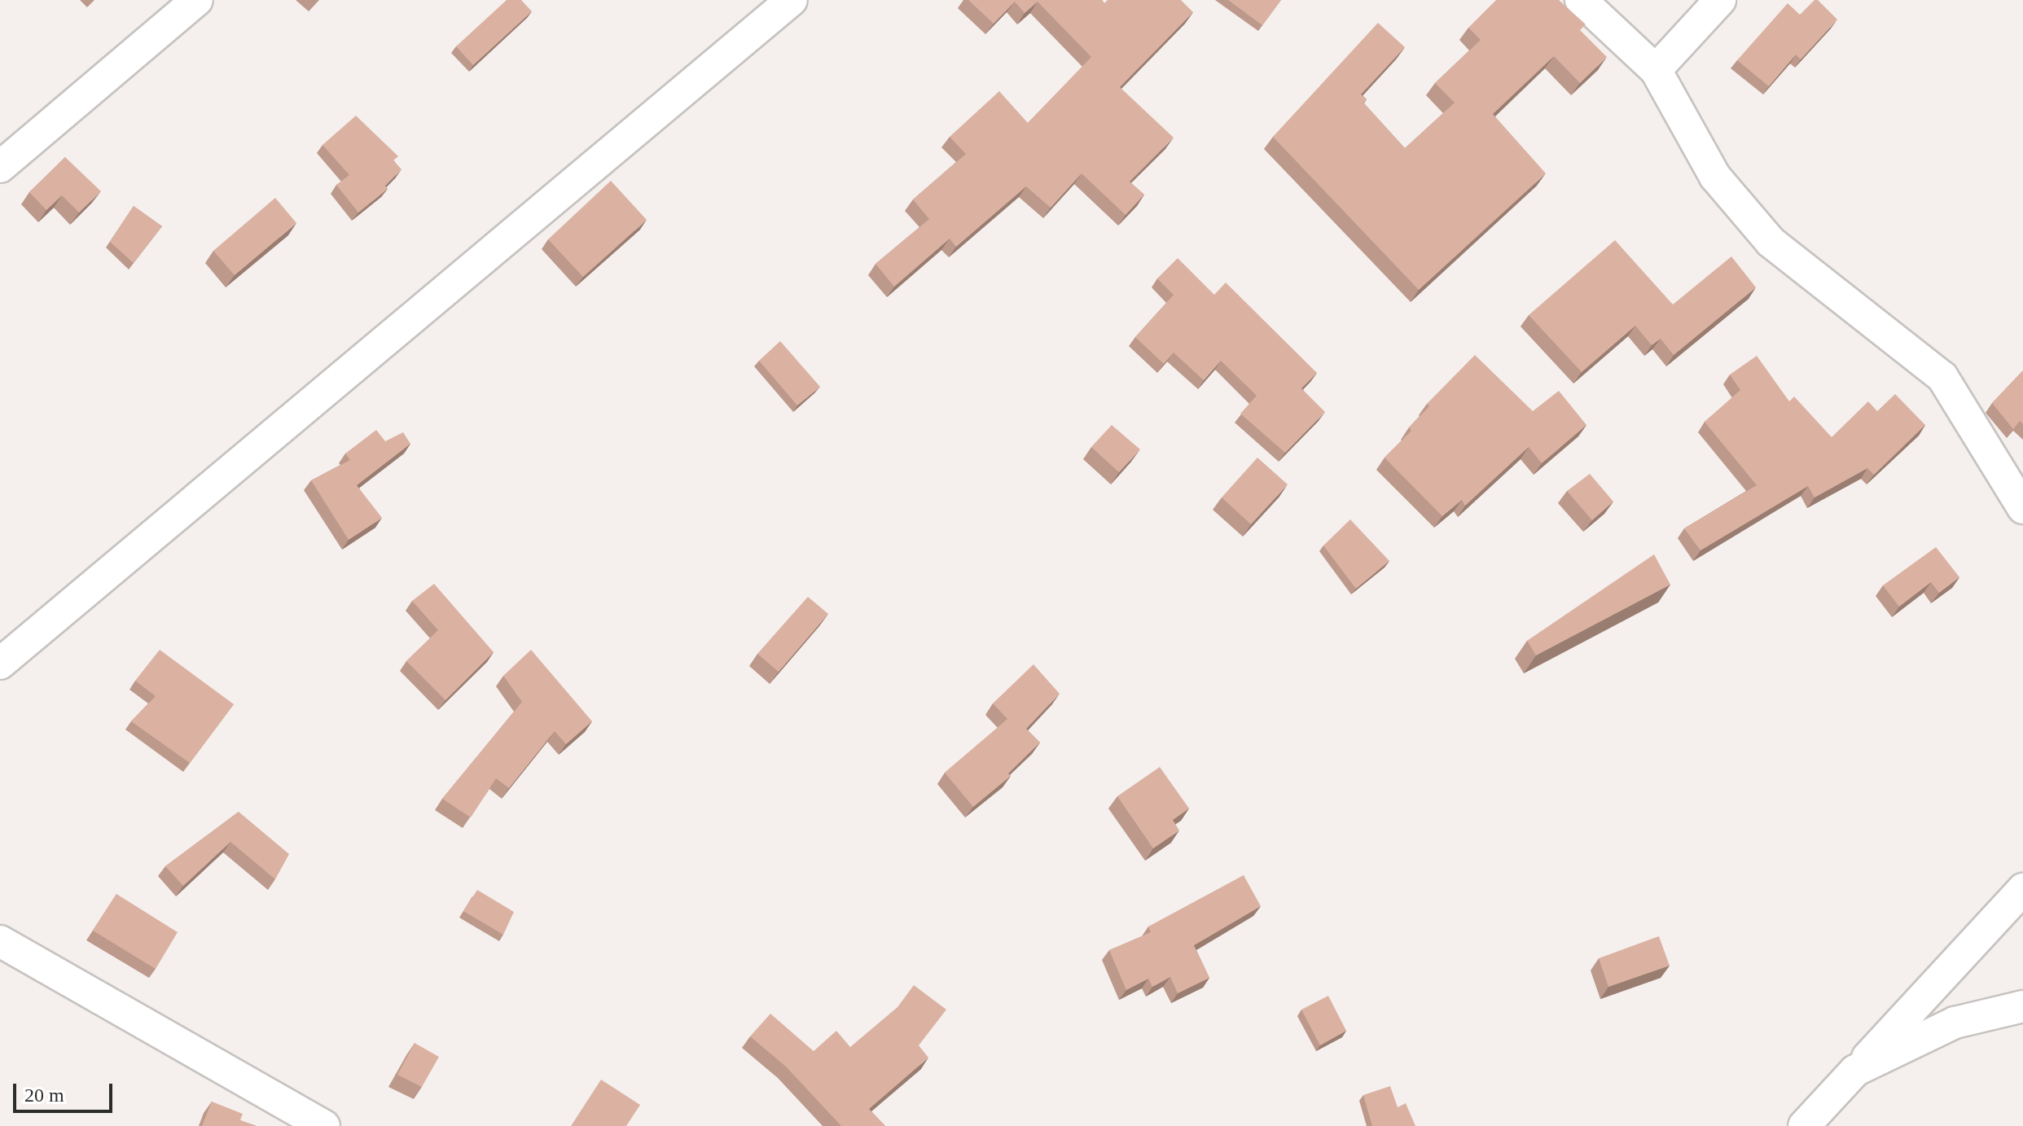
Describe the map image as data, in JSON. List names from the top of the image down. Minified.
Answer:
{"scale_bar":"20 m"}
